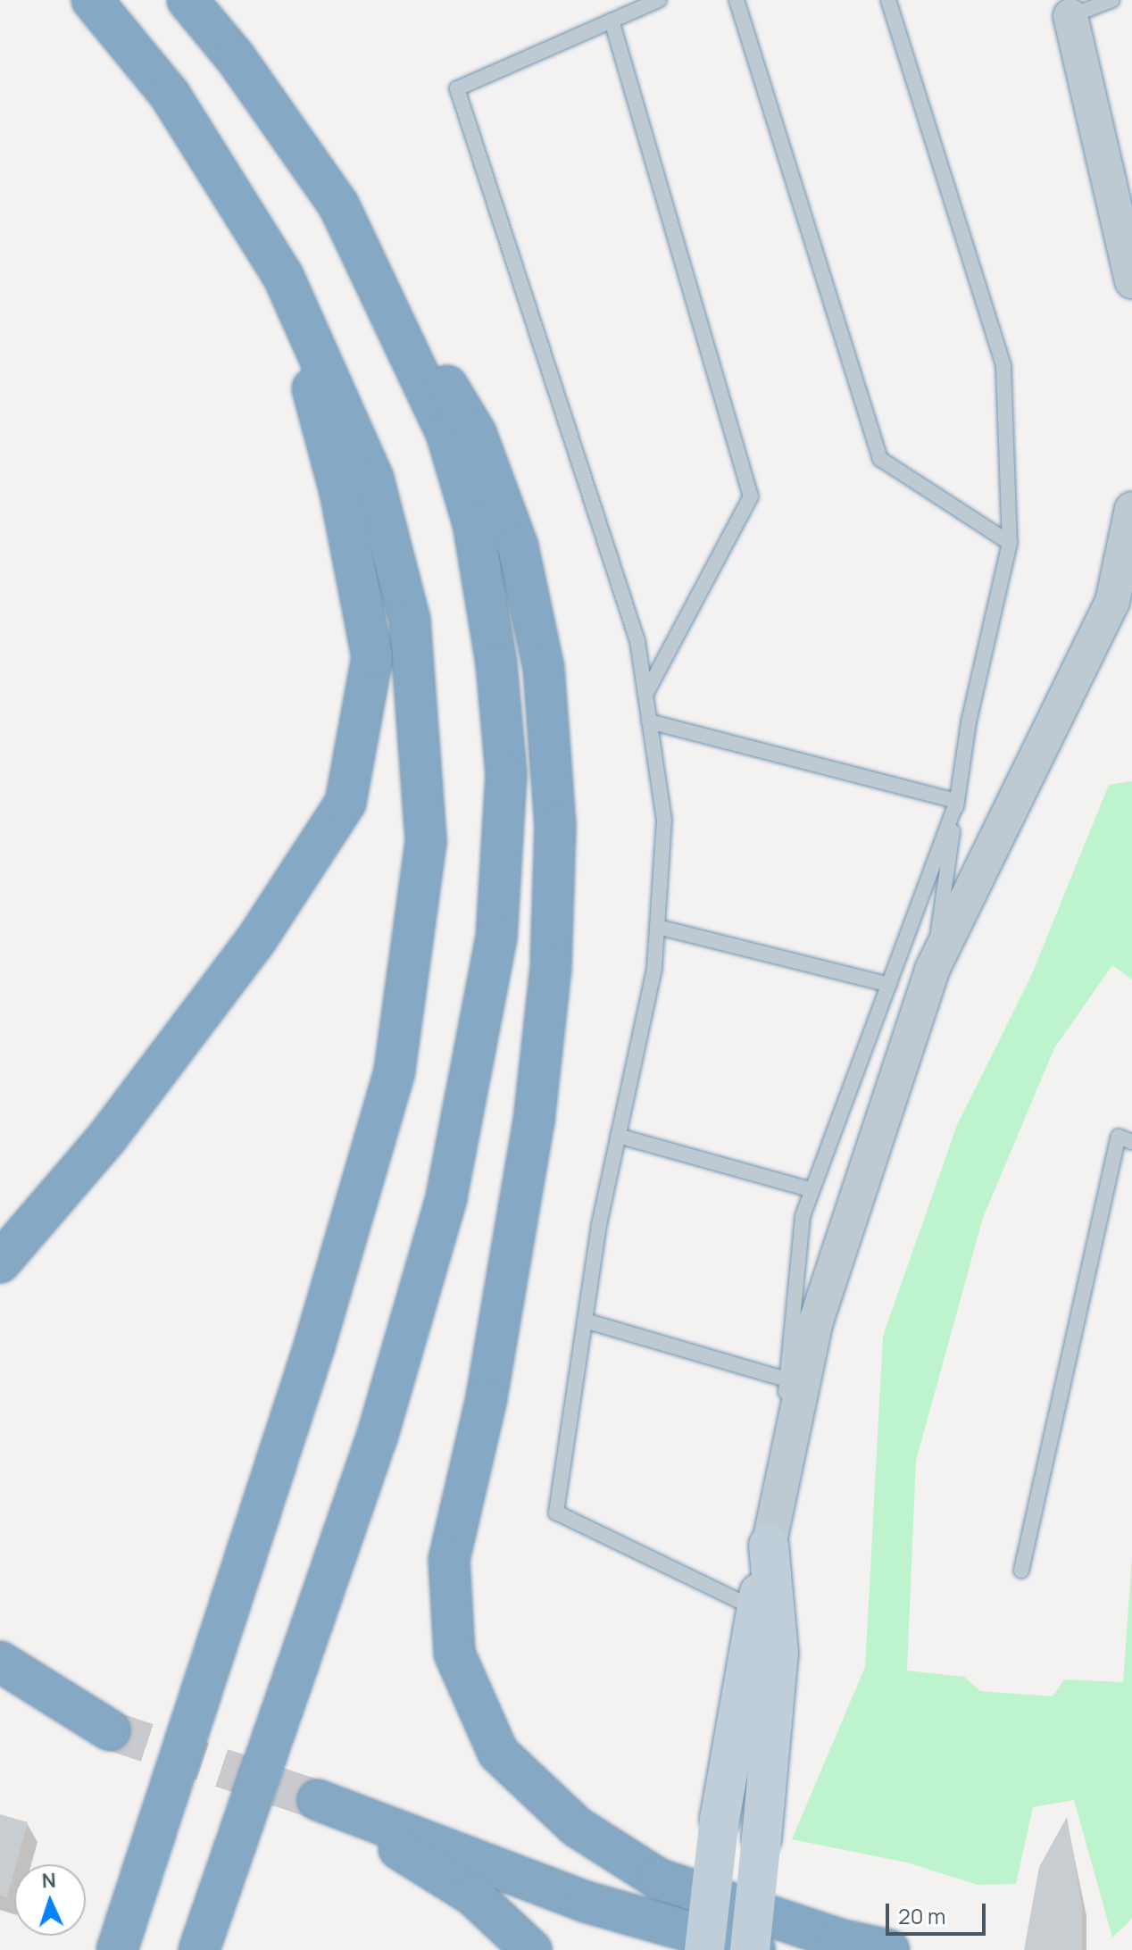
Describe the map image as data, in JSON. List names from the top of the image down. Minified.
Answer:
{"scale_bar":"20 m","north":"top"}
